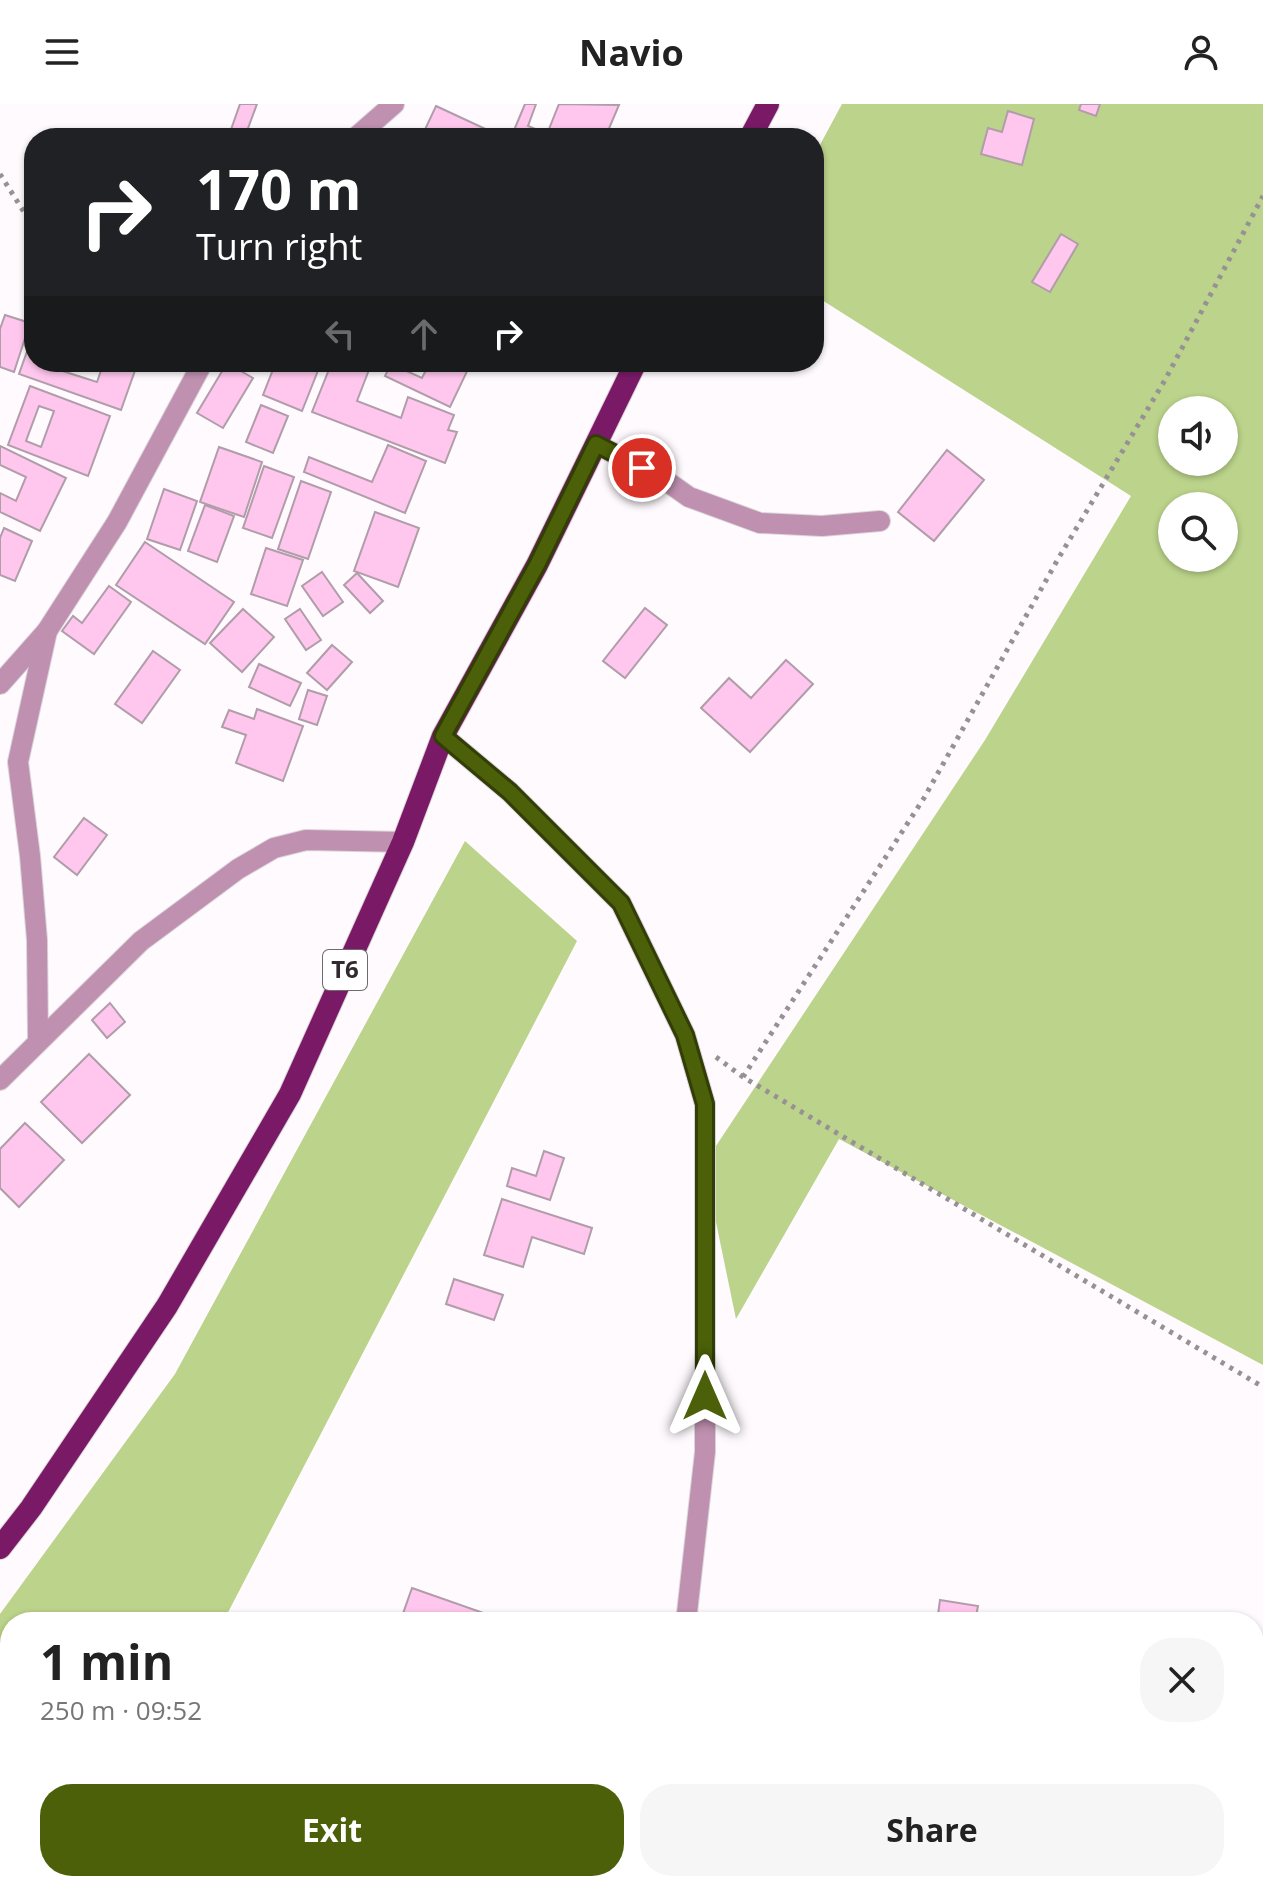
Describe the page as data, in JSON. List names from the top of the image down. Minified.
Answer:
{"streets":{"highway":["T6"]},"page":{"header":"Navio","turn":["170 m","Turn right"],"heading":["1 min","250 m · 09:52"],"buttons":["Exit","Share"]}}
